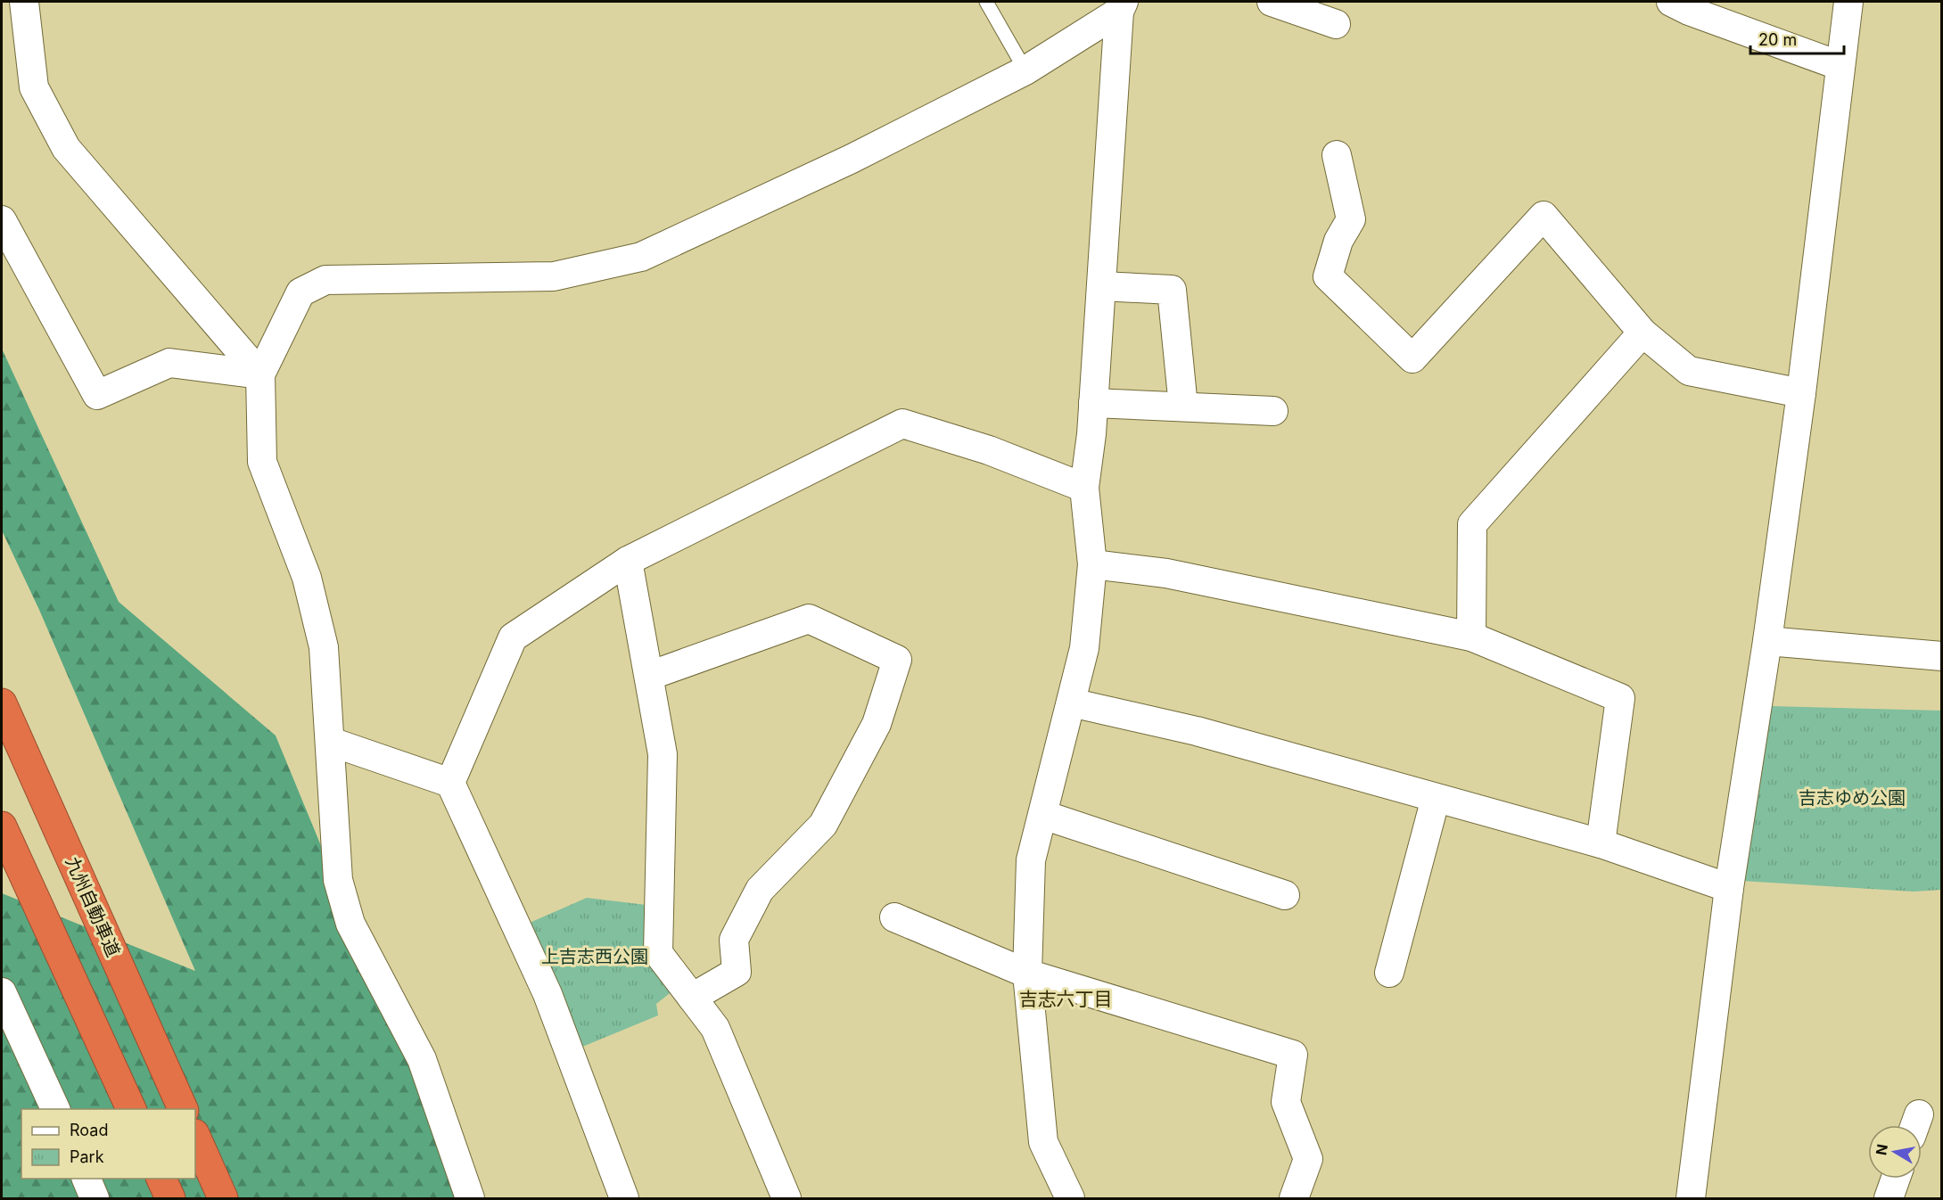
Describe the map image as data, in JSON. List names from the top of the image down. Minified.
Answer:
{"streets":{"highway":["九州自動車道"]},"districts":["吉志六丁目"],"parks":["吉志ゆめ公園","上吉志西公園"],"legend":["Road","Park"],"scale_bar":"20 m","north":"left"}
